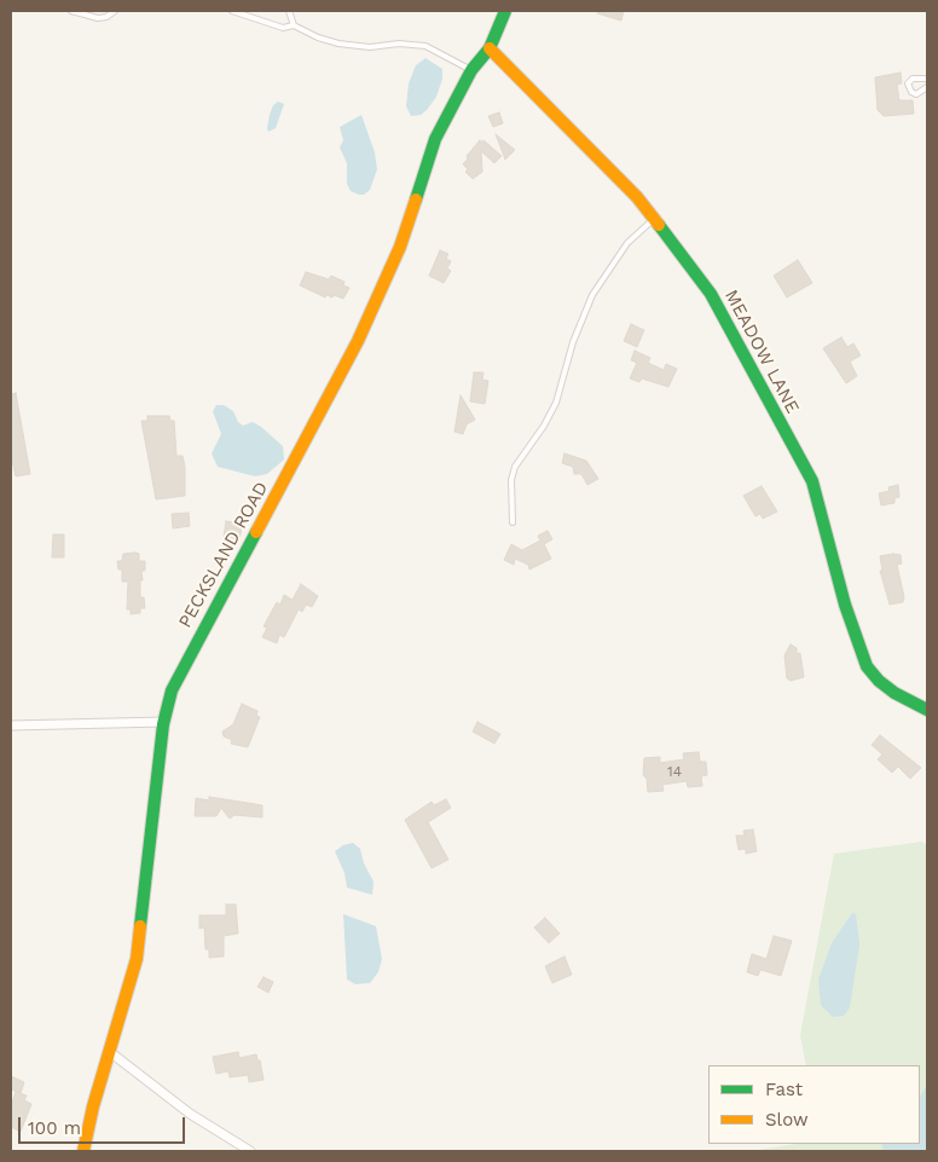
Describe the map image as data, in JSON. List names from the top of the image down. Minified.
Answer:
{"streets":{"street":["MEADOW LANE","PECKSLAND ROAD"]},"crossings":[["MEADOW LANE","PECKSLAND ROAD"]],"house_numbers":["14"],"legend":["Fast","Slow"],"scale_bar":"100 m"}
